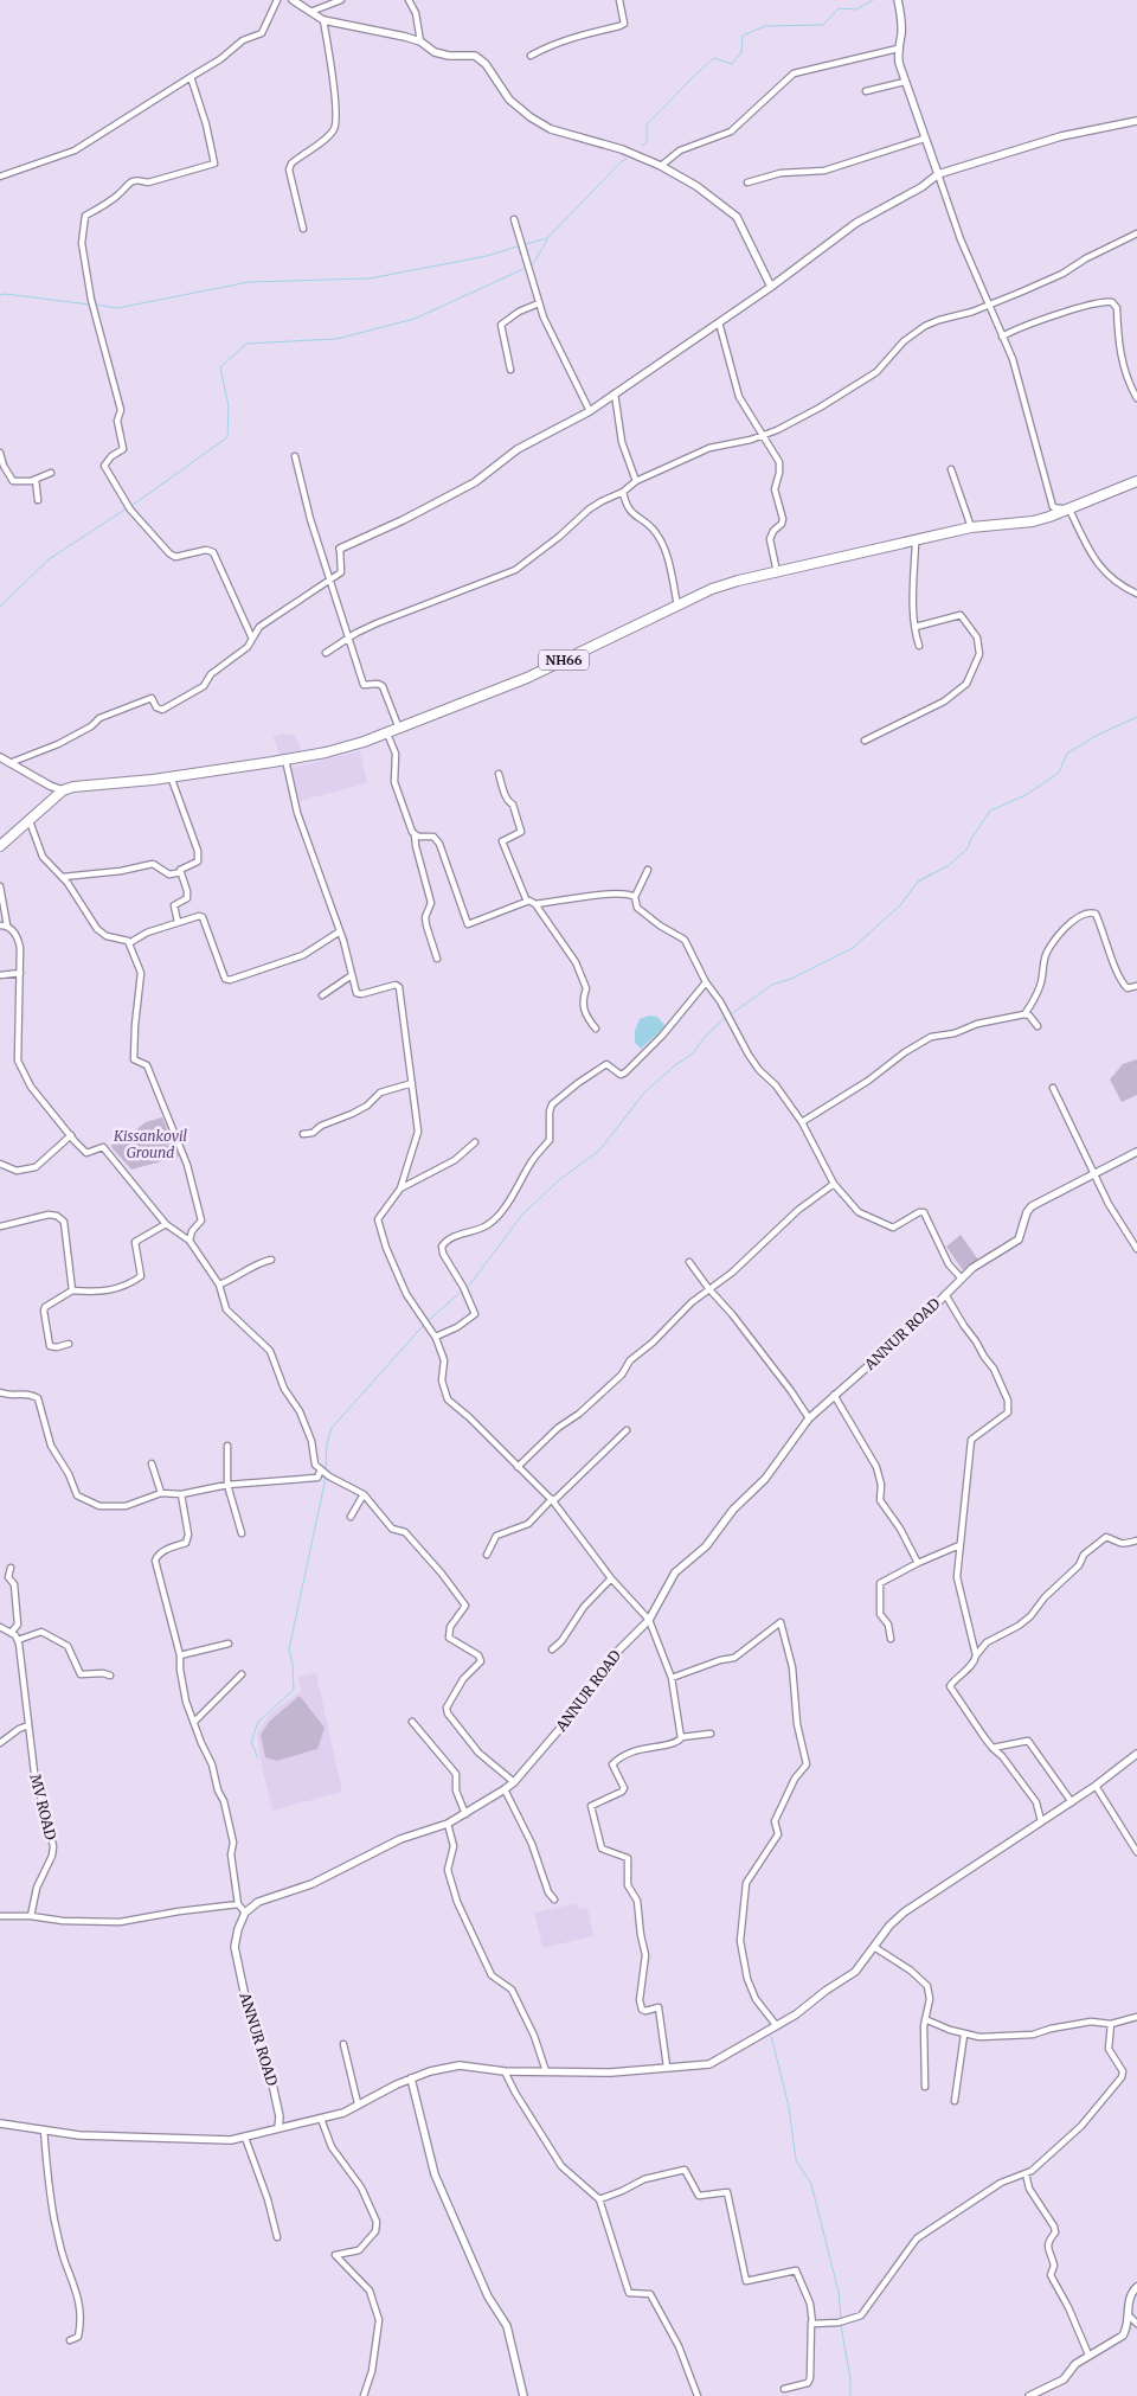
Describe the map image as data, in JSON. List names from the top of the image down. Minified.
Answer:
{"streets":{"highway":["NH66"],"main road":["ANNUR ROAD"],"street":["MV ROAD"]},"parks":["Kissankovil Ground"]}
